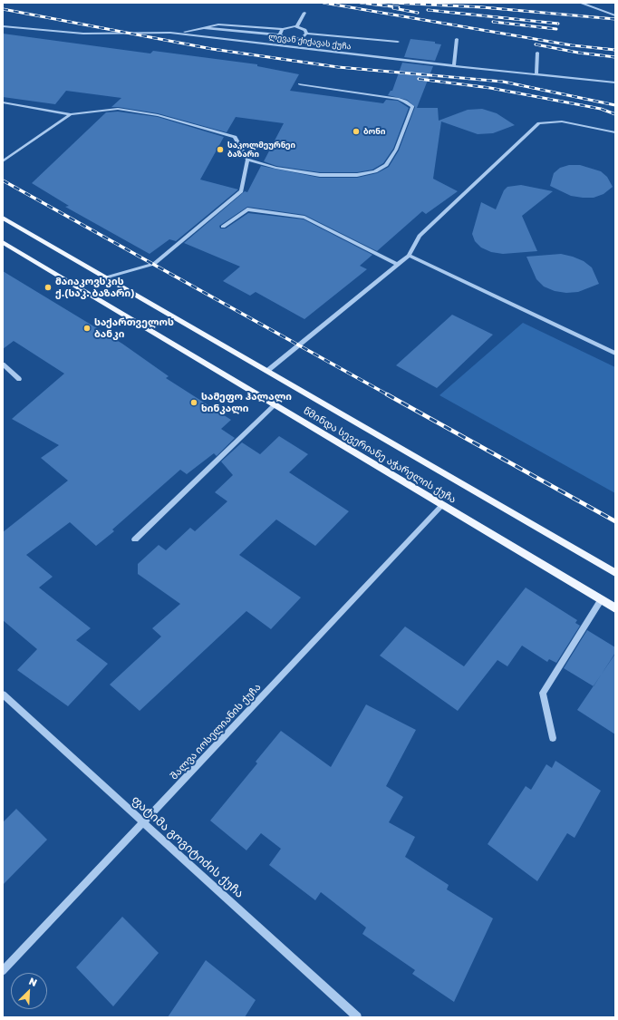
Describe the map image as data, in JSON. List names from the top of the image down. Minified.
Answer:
{"streets":{"main road":["წმინდა სევერიანე აჭარელის ქუჩა"],"street":["ლევან ქიქავას ქუჩა","შალვა იოსელიანის ქუჩა","ფატიმა გოგიტიძის ქუჩა"]},"crossings":[["წმინდა სევერიანე აჭარელის ქუჩა","შალვა იოსელიანის ქუჩა"],["შალვა იოსელიანის ქუჩა","ფატიმა გოგიტიძის ქუჩა"]],"places":["ბონი","საკოლმეურნეი ბაზარი","მაიაკოვსკის ქ.(საკ. ბაზარი)","საქართველოს ბანკი","სამეფო ჰალალი ხინკალი"],"north":"top right"}
